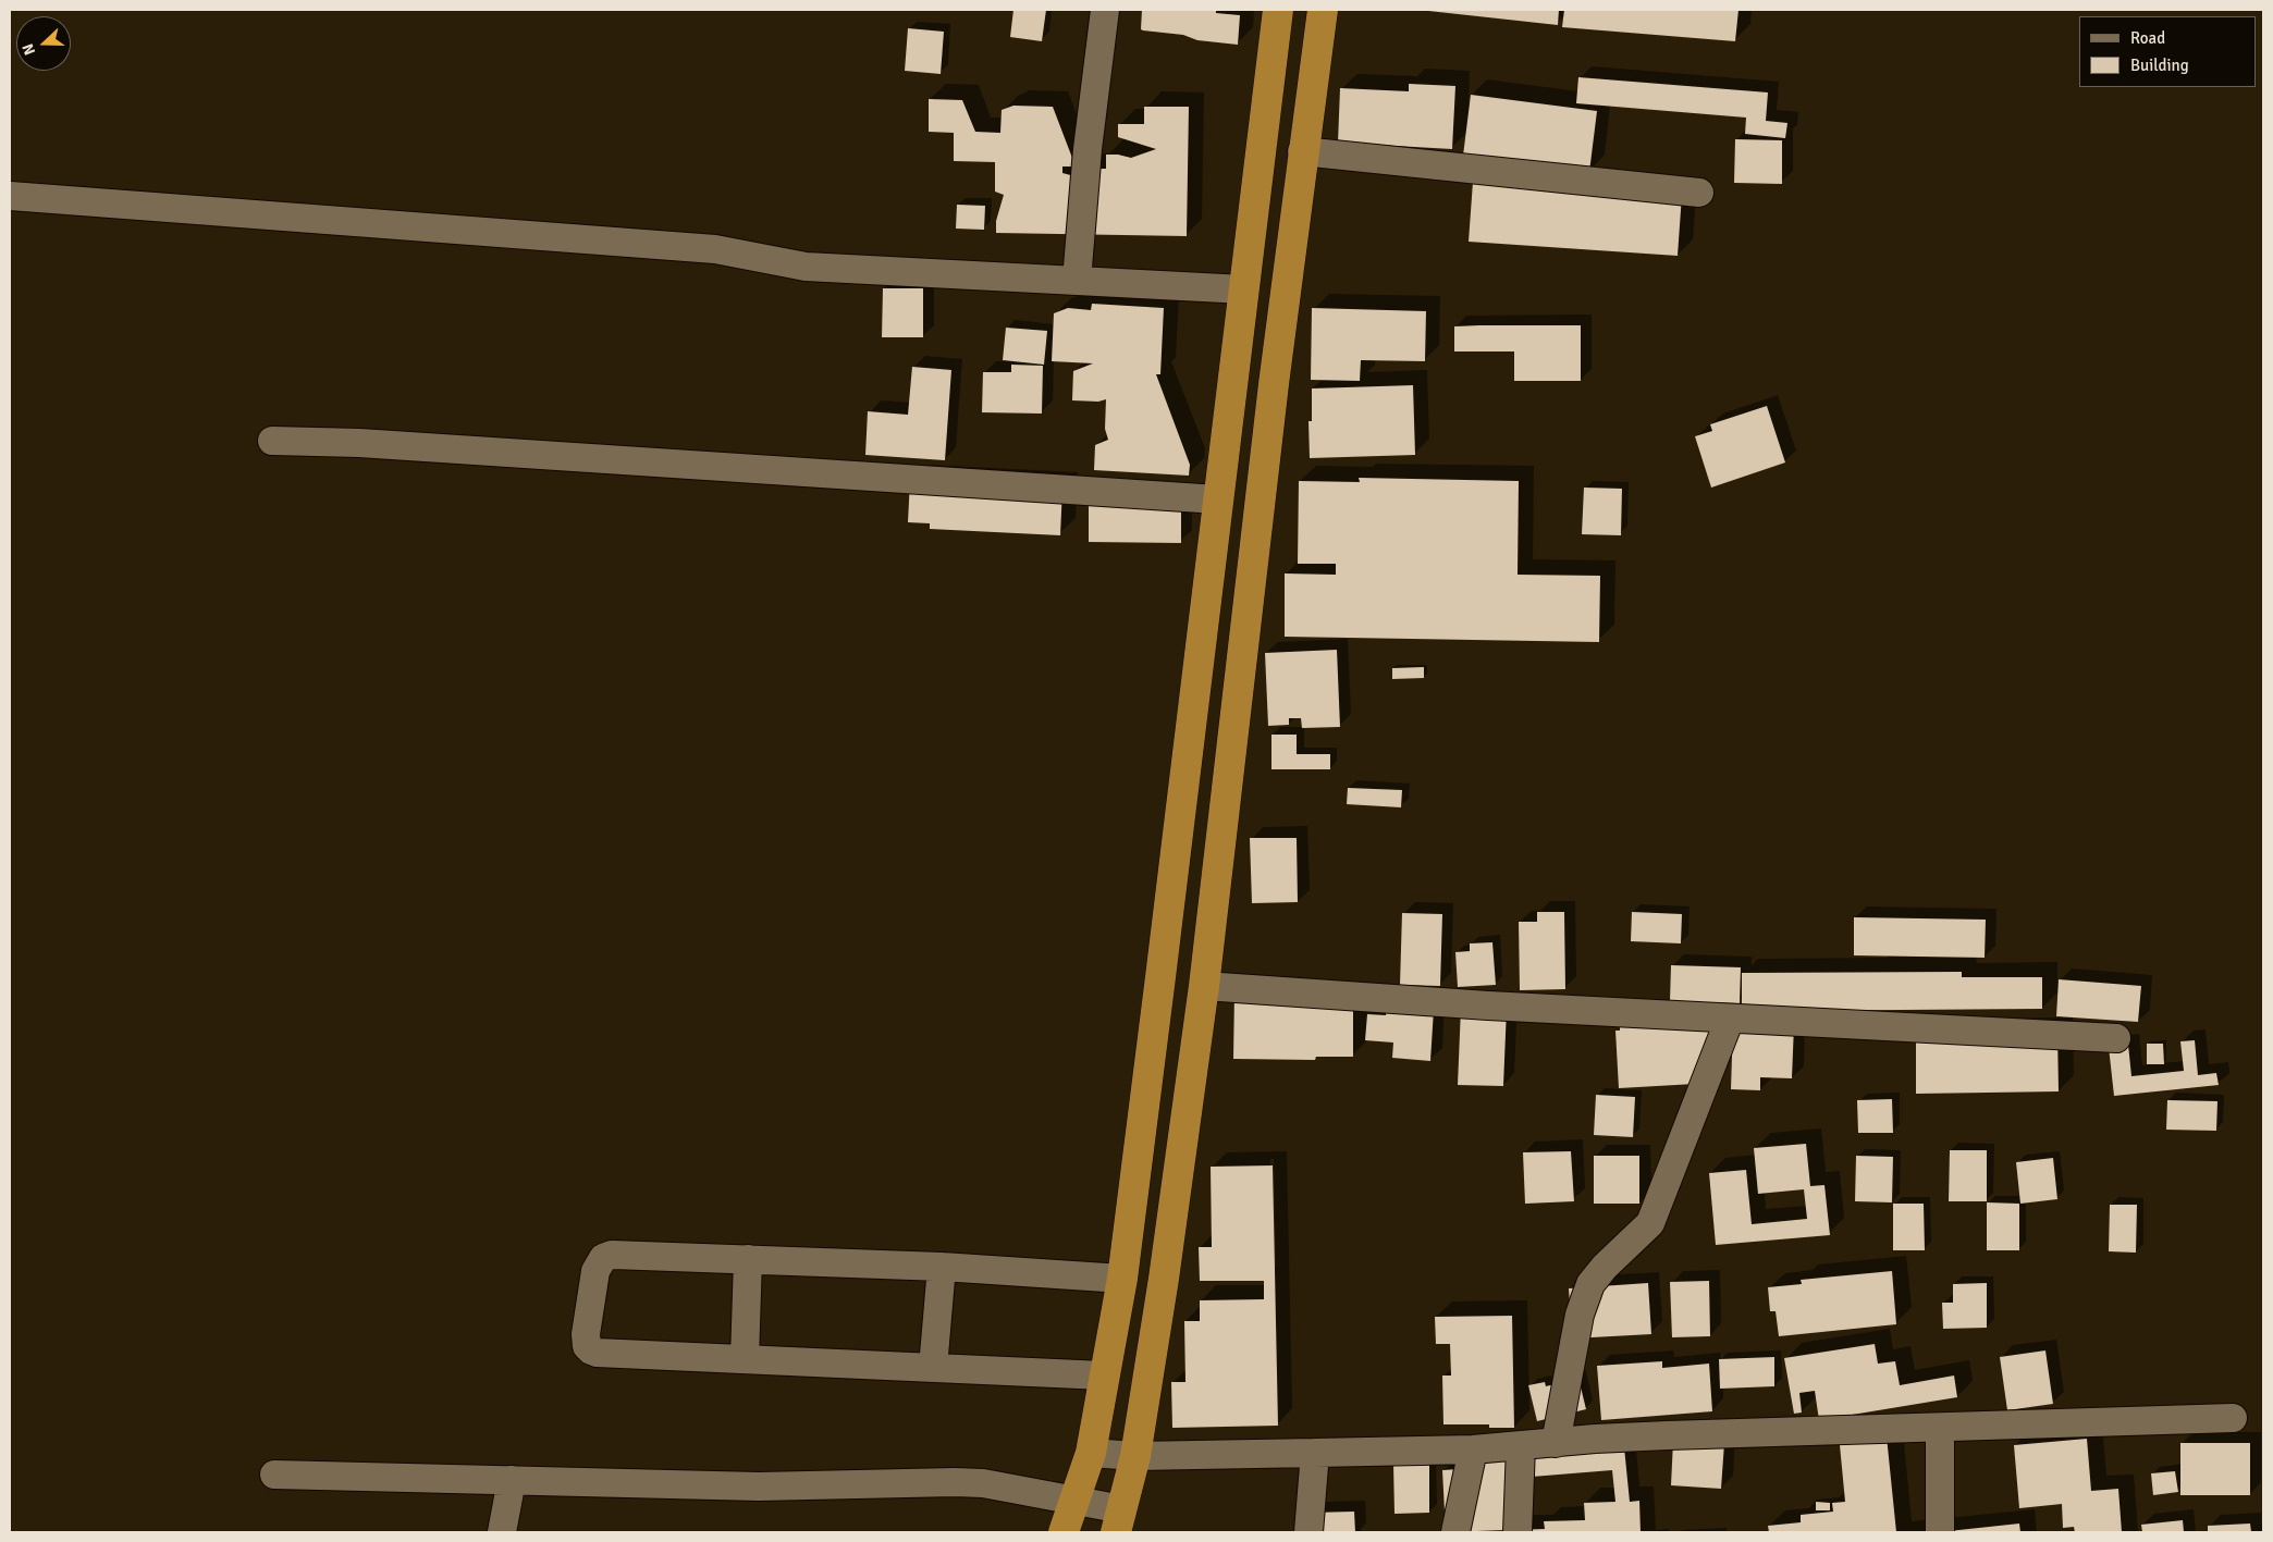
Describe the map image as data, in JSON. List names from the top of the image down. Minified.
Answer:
{"legend":["Road","Building"],"north":"left"}
